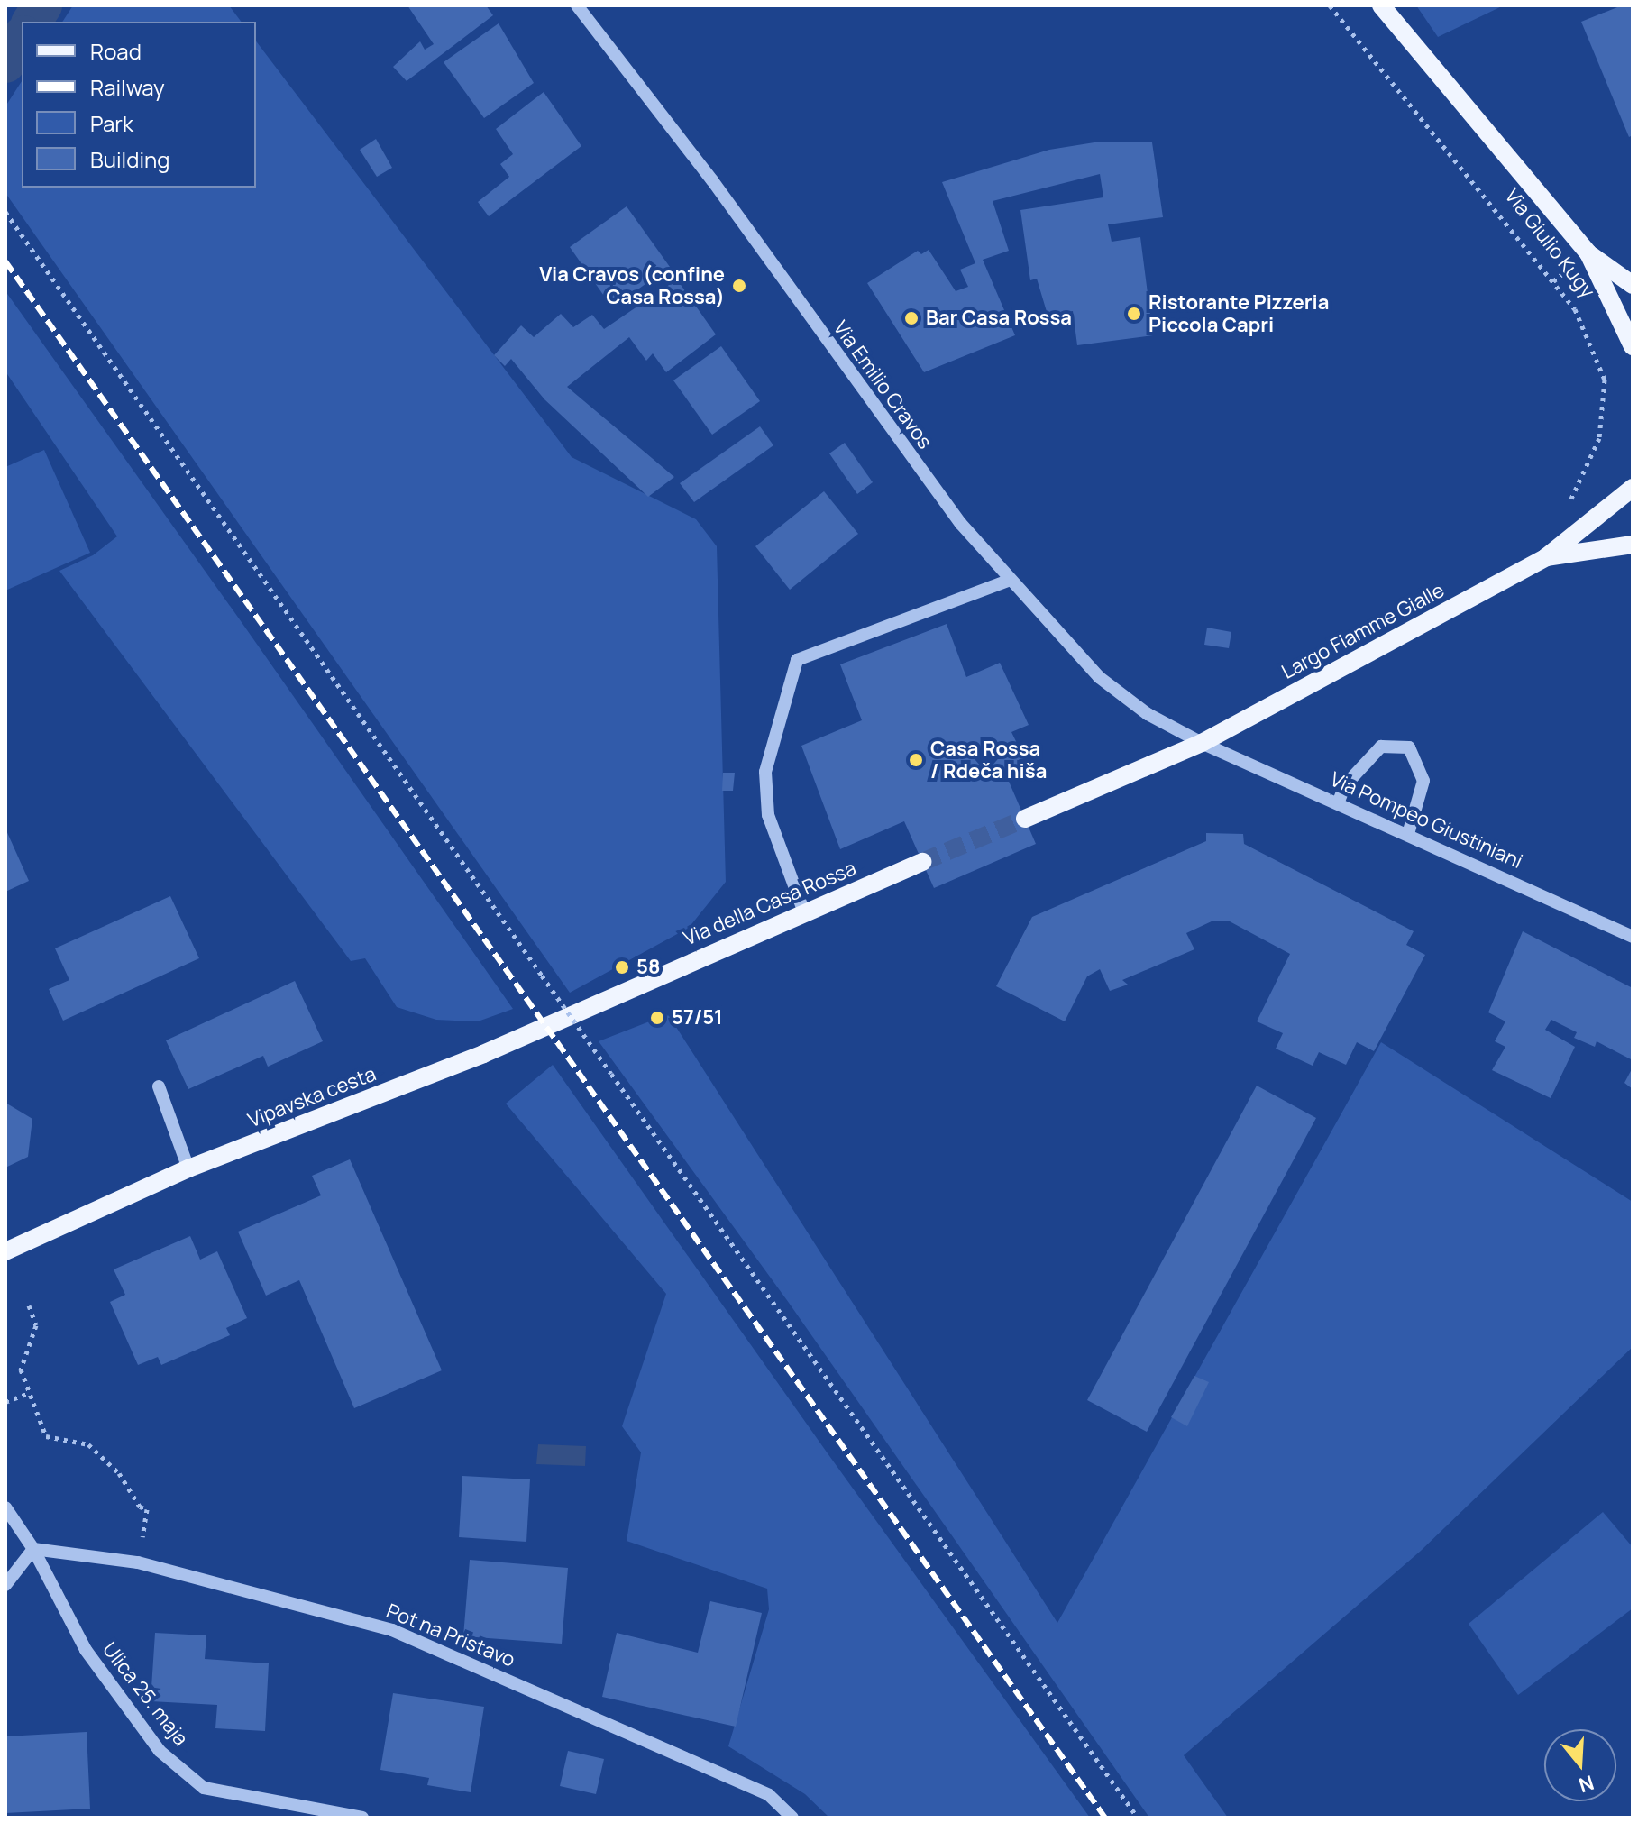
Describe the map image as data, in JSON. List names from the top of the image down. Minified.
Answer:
{"streets":{"main road":["Via Giulio Kugy","Largo Fiamme Gialle","Via della Casa Rossa","Vipavska cesta"],"street":["Via Emilio Cravos","Via Pompeo Giustiniani","Pot na Pristavo","Ulica 25. maja"]},"crossings":[["Via Emilio Cravos","Largo Fiamme Gialle"],["Via Emilio Cravos","Via Pompeo Giustiniani"],["Largo Fiamme Gialle","Via Pompeo Giustiniani"],["Via della Casa Rossa","Vipavska cesta"],["Pot na Pristavo","Ulica 25. maja"]],"places":["Via Cravos (confine Casa Rossa)","Ristorante Pizzeria Piccola Capri","Bar Casa Rossa","Casa Rossa / Rdeča hiša","58","57/51"],"legend":["Road","Railway","Park","Building"],"north":"bottom"}
